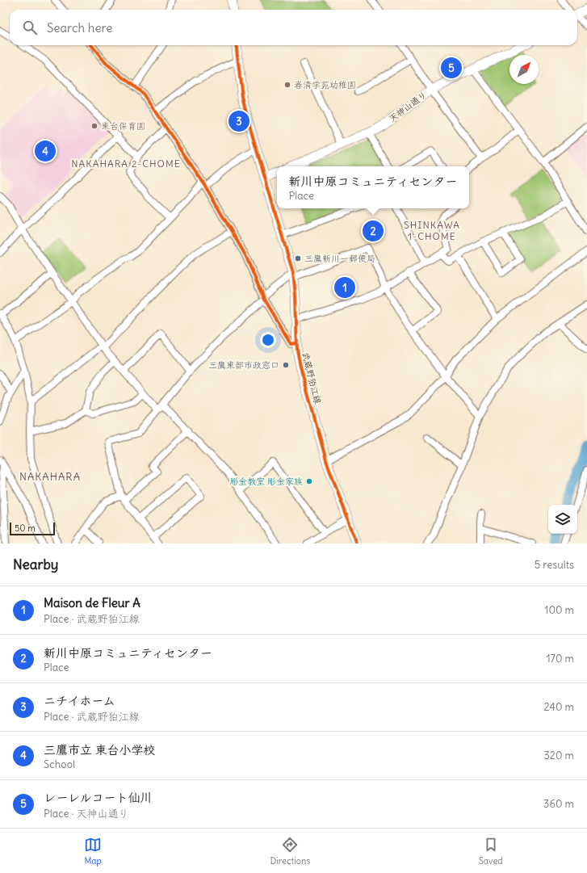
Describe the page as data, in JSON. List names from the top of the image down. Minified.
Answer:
{"streets":{"main road":["天神山通り","武蔵野狛江線"]},"districts":["NAKAHARA 2-CHOME","SHINKAWA 1-CHOME","NAKAHARA"],"places":["春清学苑幼稚園","東台保育園","三鷹新川一郵便局","三鷹東部市政窓口","彫金教室 彫金家族"],"scale_bar":"50 m","north":"top right","page":{"search":"Search here","pins":["5","3","4","2","1"],"popup":["新川中原コミュニティセンター","Place"],"scale":"50 m","heading":["Nearby","5 results"],"list":[{"mark":"1","name":"Maison de Fleur A","note":"Place · 武蔵野狛江線","value":"100 m"},{"mark":"2","name":"新川中原コミュニティセンター","note":"Place","value":"170 m"},{"mark":"3","name":"ニチイホーム","note":"Place · 武蔵野狛江線","value":"240 m"},{"mark":"4","name":"三鷹市立 東台小学校","note":"School","value":"320 m"},{"mark":"5","name":"レーレルコート仙川","note":"Place · 天神山通り","value":"360 m"}],"nav":["Map","Directions","Saved"]}}
